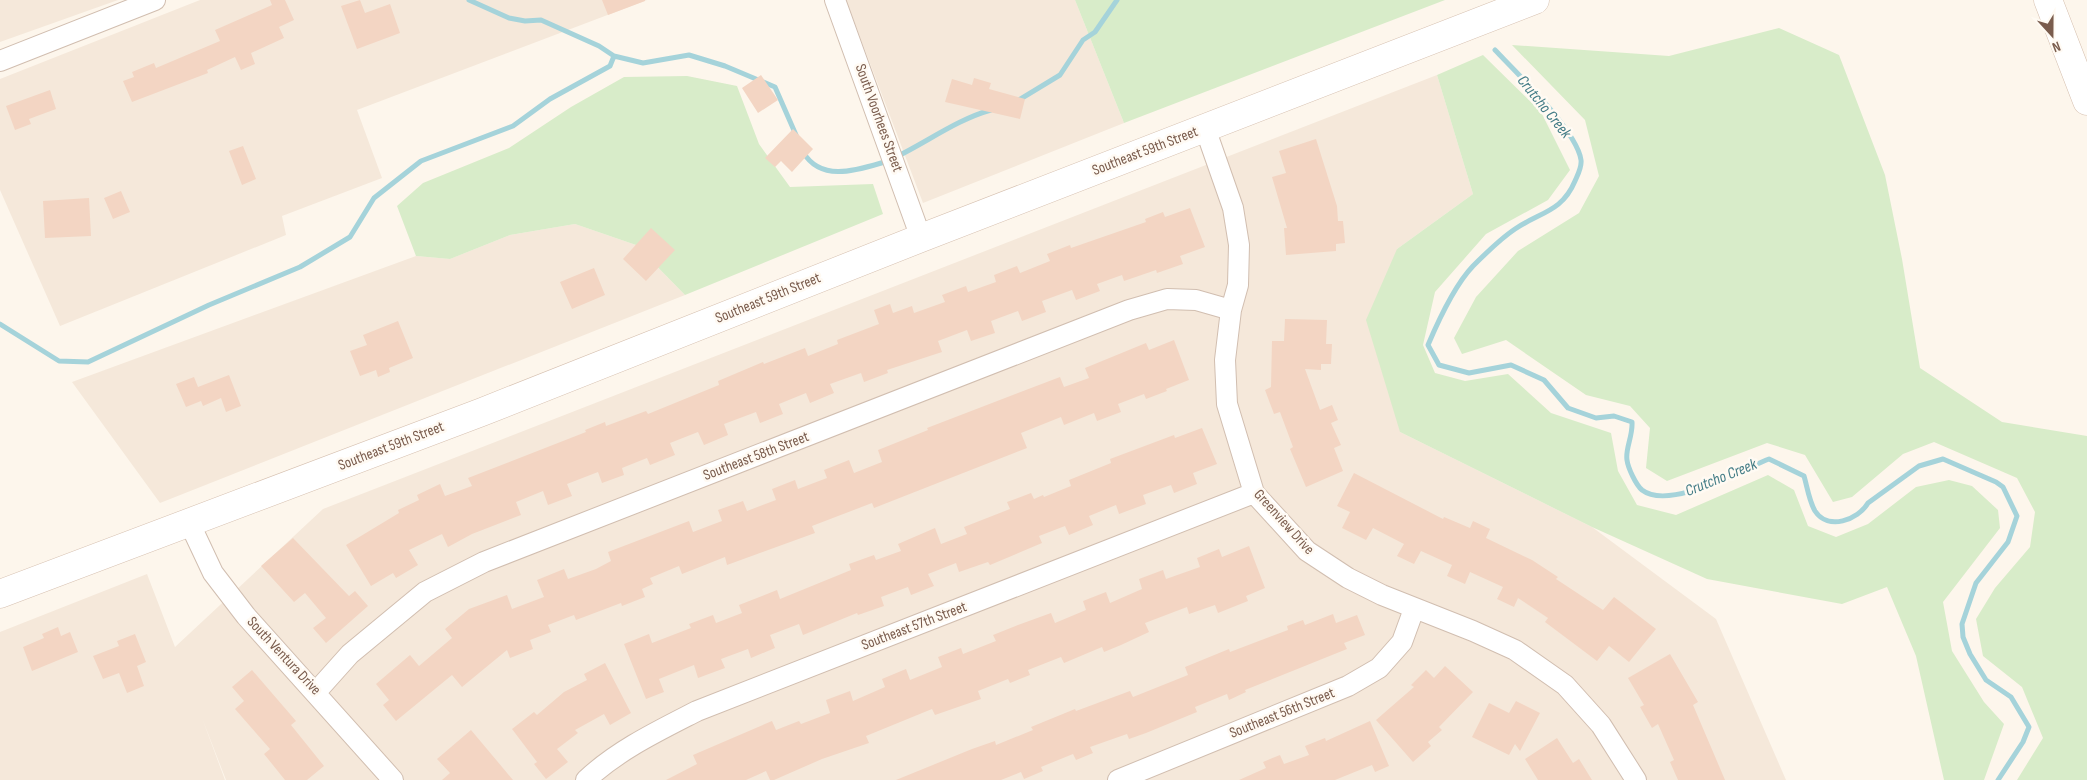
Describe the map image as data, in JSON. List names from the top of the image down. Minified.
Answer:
{"streets":{"main road":["Southeast 59th Street"],"street":["South Voorhees Street","Southeast 58th Street","Greenview Drive","Southeast 57th Street","South Ventura Drive","Southeast 56th Street"]},"crossings":[["South Voorhees Street","Southeast 59th Street"],["Southeast 59th Street","Greenview Drive"],["Southeast 59th Street","South Ventura Drive"],["Southeast 58th Street","Greenview Drive"],["Southeast 58th Street","South Ventura Drive"],["Greenview Drive","Southeast 57th Street"],["Greenview Drive","Southeast 56th Street"]],"water":["Crutcho Creek"],"north":"bottom"}
